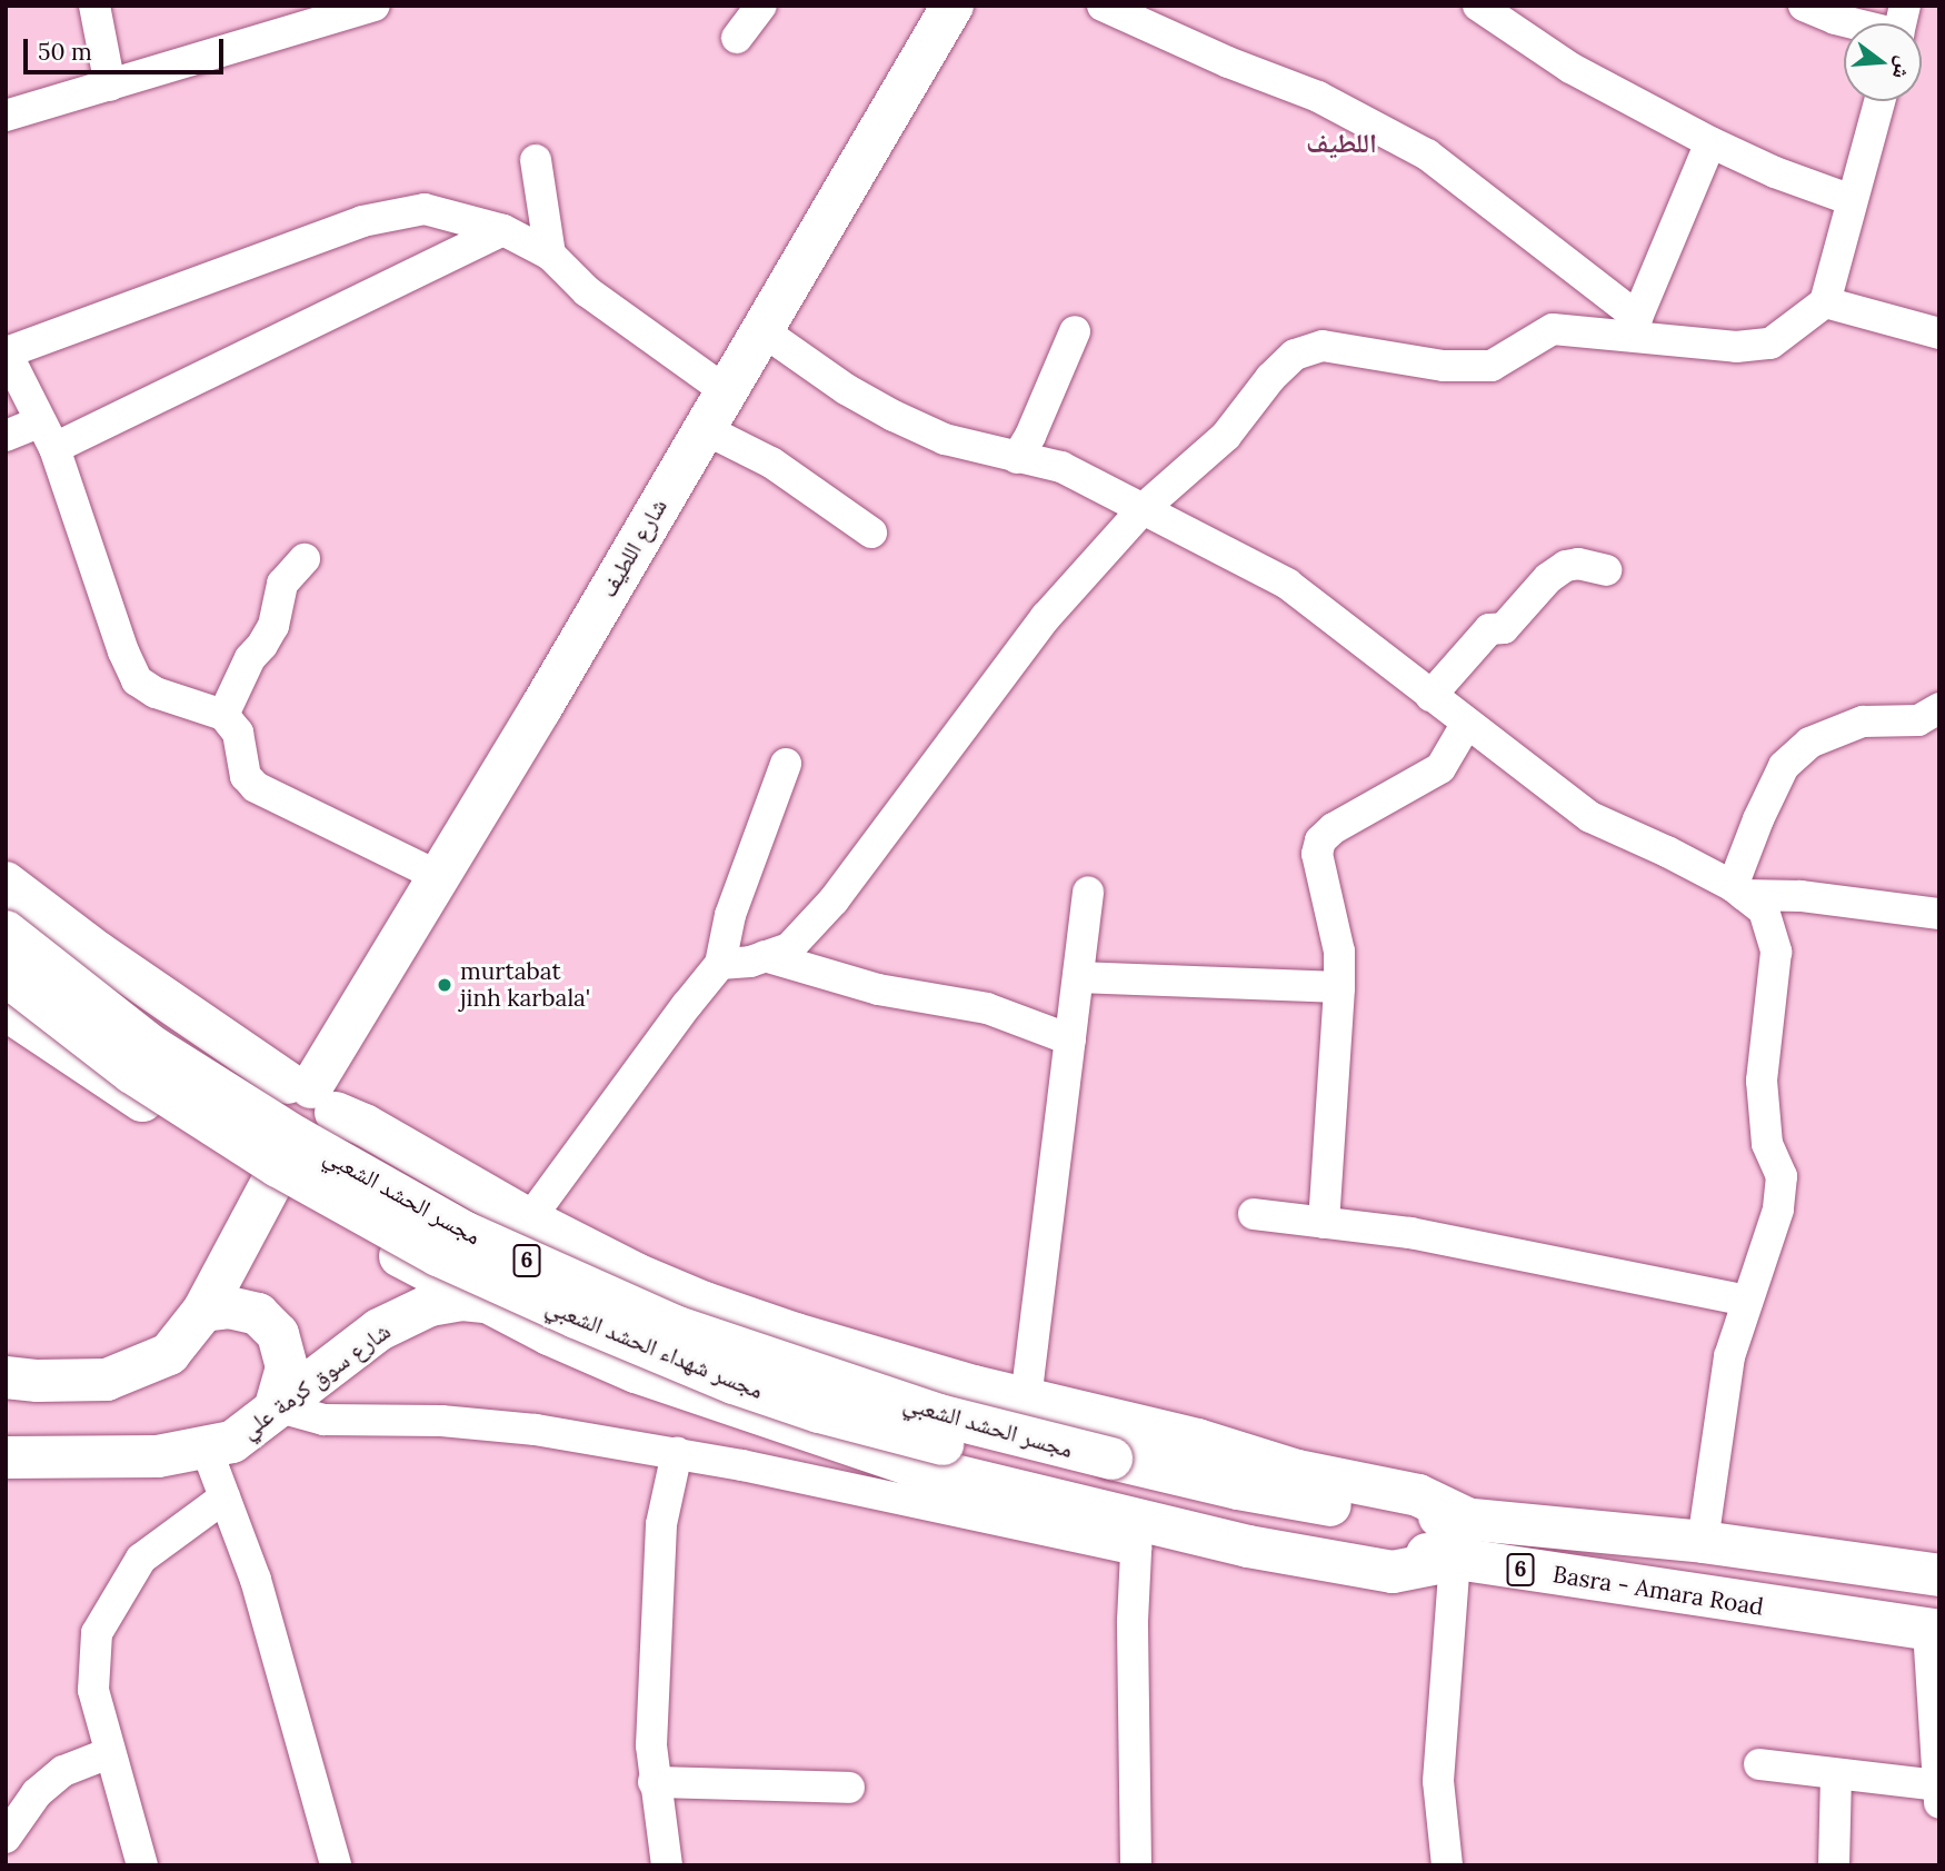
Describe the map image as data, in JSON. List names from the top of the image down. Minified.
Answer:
{"streets":{"main road":["شارع اللطيف","مجسر الحشد الشعبي","6","مجسر شهداء الحشد الشعبي","شارع سوق كرمة علي","Basra - Amara Road"]},"crossings":[["مجسر الحشد الشعبي","مجسر شهداء الحشد الشعبي"],["مجسر الحشد الشعبي","Basra - Amara Road"],["مجسر شهداء الحشد الشعبي","Basra - Amara Road"]],"districts":["اللطيف"],"places":["murtabat jinh karbala'"],"scale_bar":"50 m","north":"right"}
